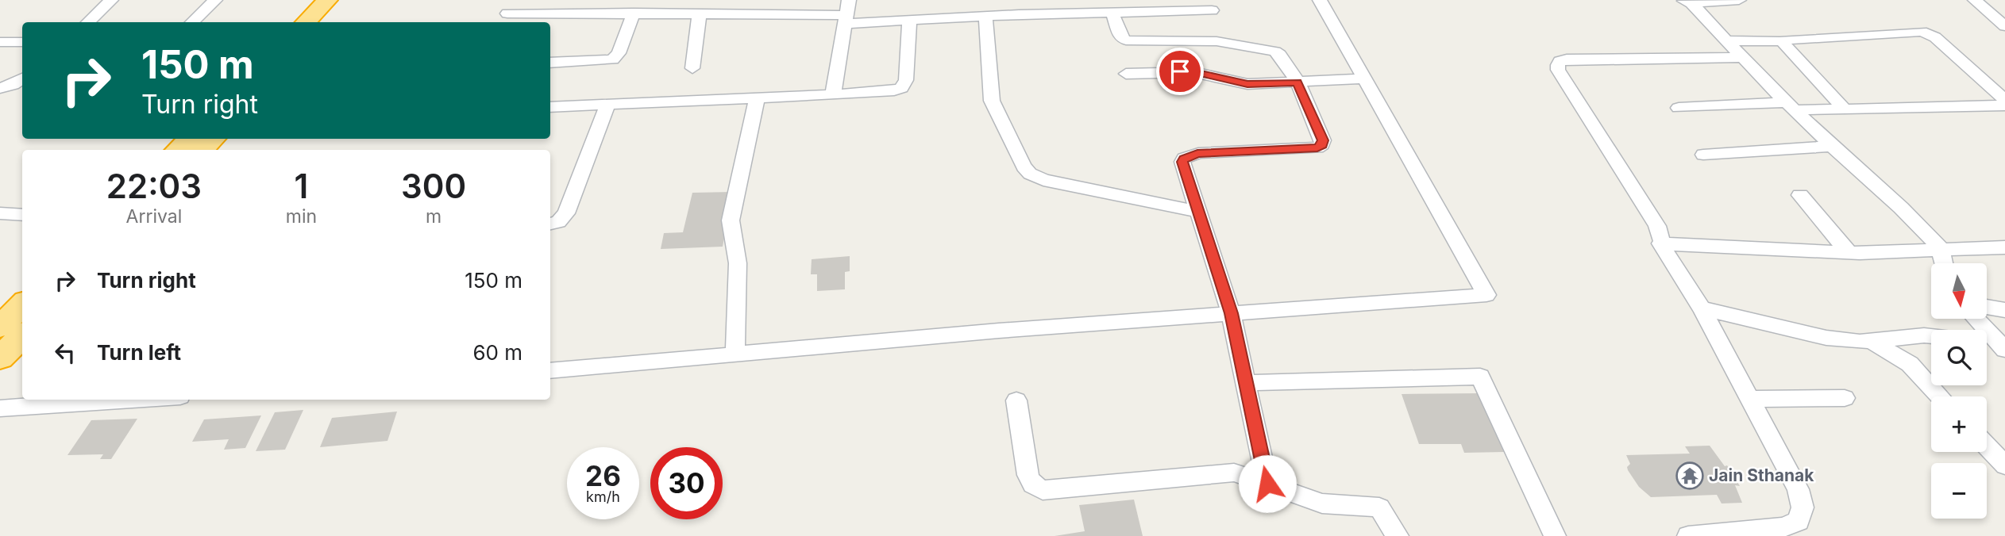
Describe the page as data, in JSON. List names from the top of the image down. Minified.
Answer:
{"places":{"temple":["Jain Sthanak"]},"north":"bottom","page":{"turn":["150 m","Turn right"],"eta":["22:03","Arrival","1","min","300","m"],"list":[{"name":"Turn right","value":"150 m"},{"name":"Turn left","value":"60 m"}],"map_buttons":["+","−"],"speed":"26 km/h","limit":"30"}}
